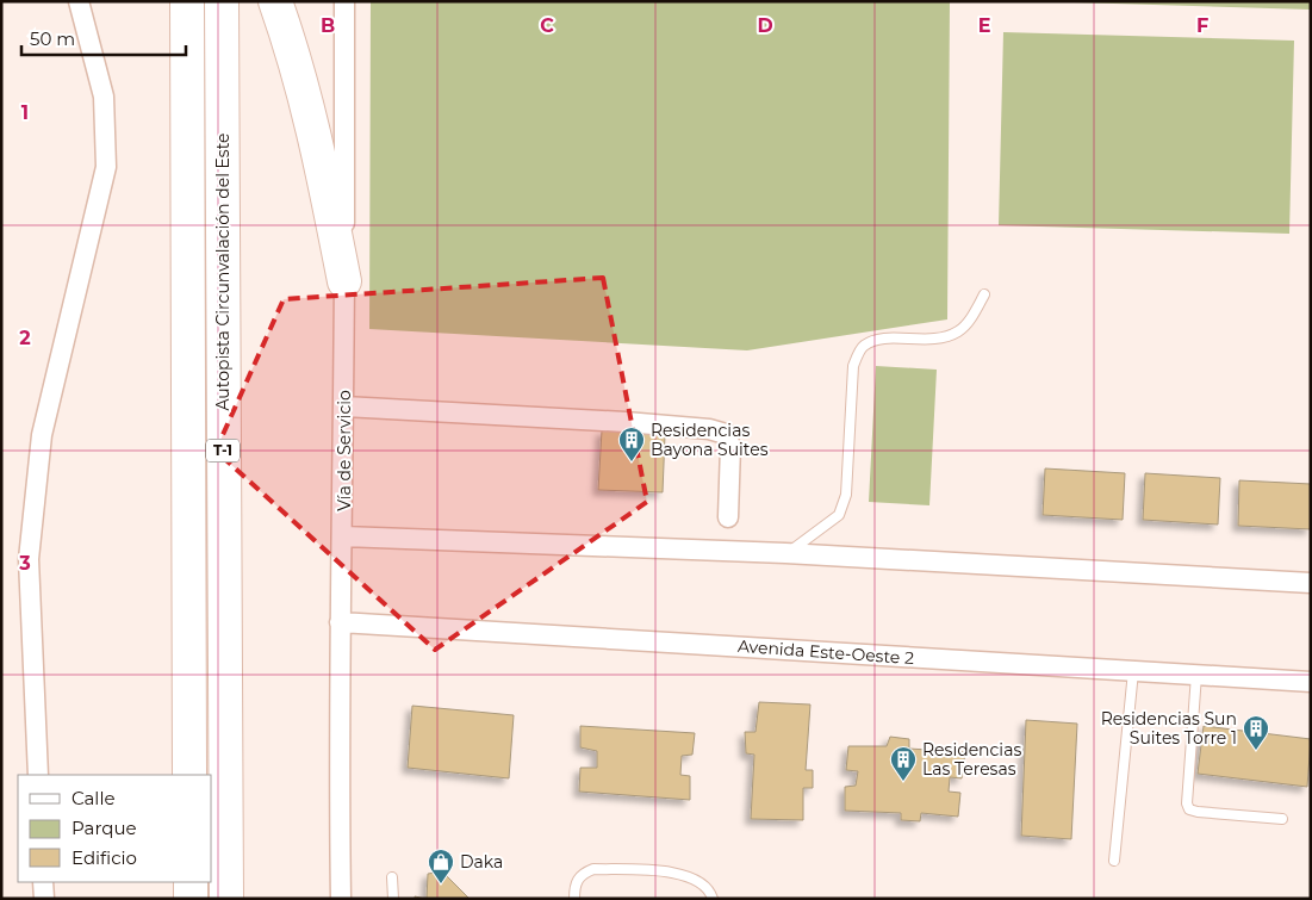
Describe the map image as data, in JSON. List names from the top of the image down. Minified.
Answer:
{"streets":{"highway":["Autopista Circunvalación del Este","T-1"],"street":["Vía de Servicio","Avenida Este-Oeste 2"]},"crossings":[["Vía de Servicio","Avenida Este-Oeste 2"]],"places":{"building":["Residencias Bayona Suites","Residencias Sun Suites Torre 1","Residencias Las Teresas"],"shop":["Daka"]},"legend":["Calle","Parque","Edificio"],"scale_bar":"50 m","grid":{"columns":["B","C","D","E","F"],"rows":["1","2","3"]}}
